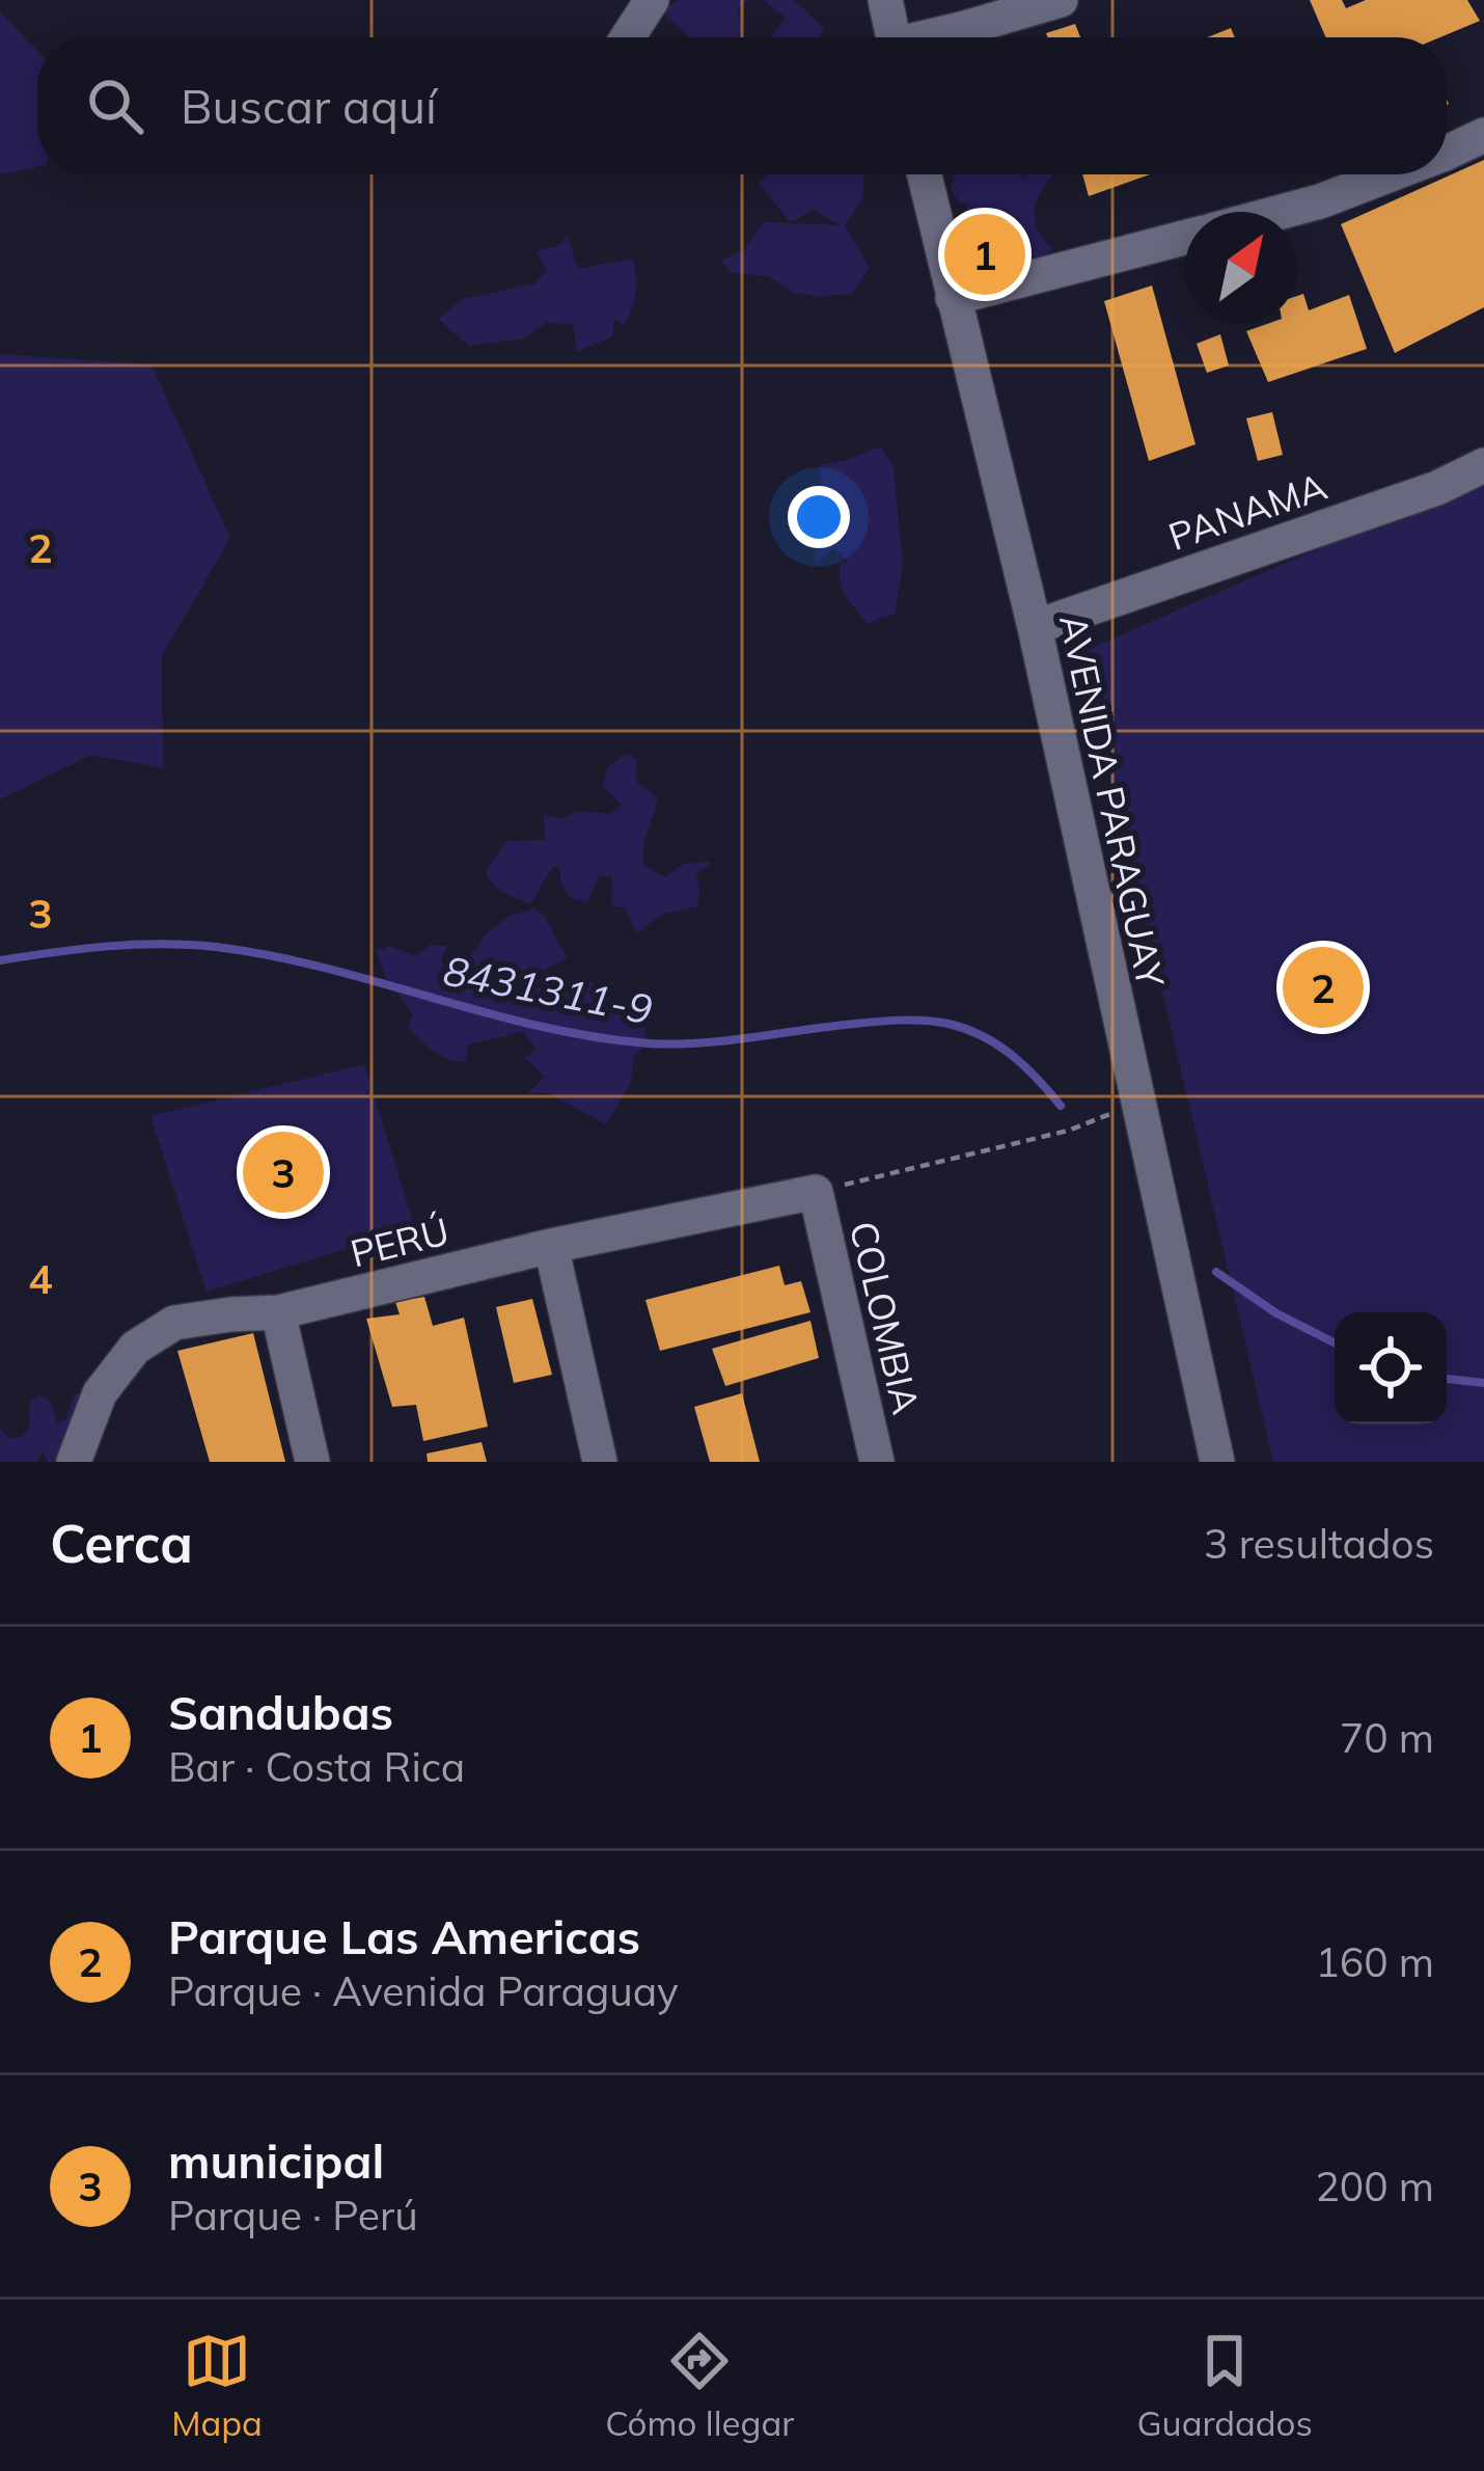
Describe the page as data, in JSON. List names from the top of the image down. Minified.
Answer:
{"streets":{"street":["PANAMA","AVENIDA PARAGUAY","PERÚ","COLOMBIA"]},"crossings":[["PANAMA","AVENIDA PARAGUAY"],["PERÚ","COLOMBIA"]],"water":["8431311-9"],"north":"top right","page":{"search":"Buscar aquí","pins":["1","2","3"],"heading":["Cerca","3 resultados"],"list":[{"mark":"1","name":"Sandubas","note":"Bar · Costa Rica","value":"70 m"},{"mark":"2","name":"Parque Las Americas","note":"Parque · Avenida Paraguay","value":"160 m"},{"mark":"3","name":"municipal","note":"Parque · Perú","value":"200 m"}],"nav":["Mapa","Cómo llegar","Guardados"]},"grid":{"rows":["2","3","4"]}}
